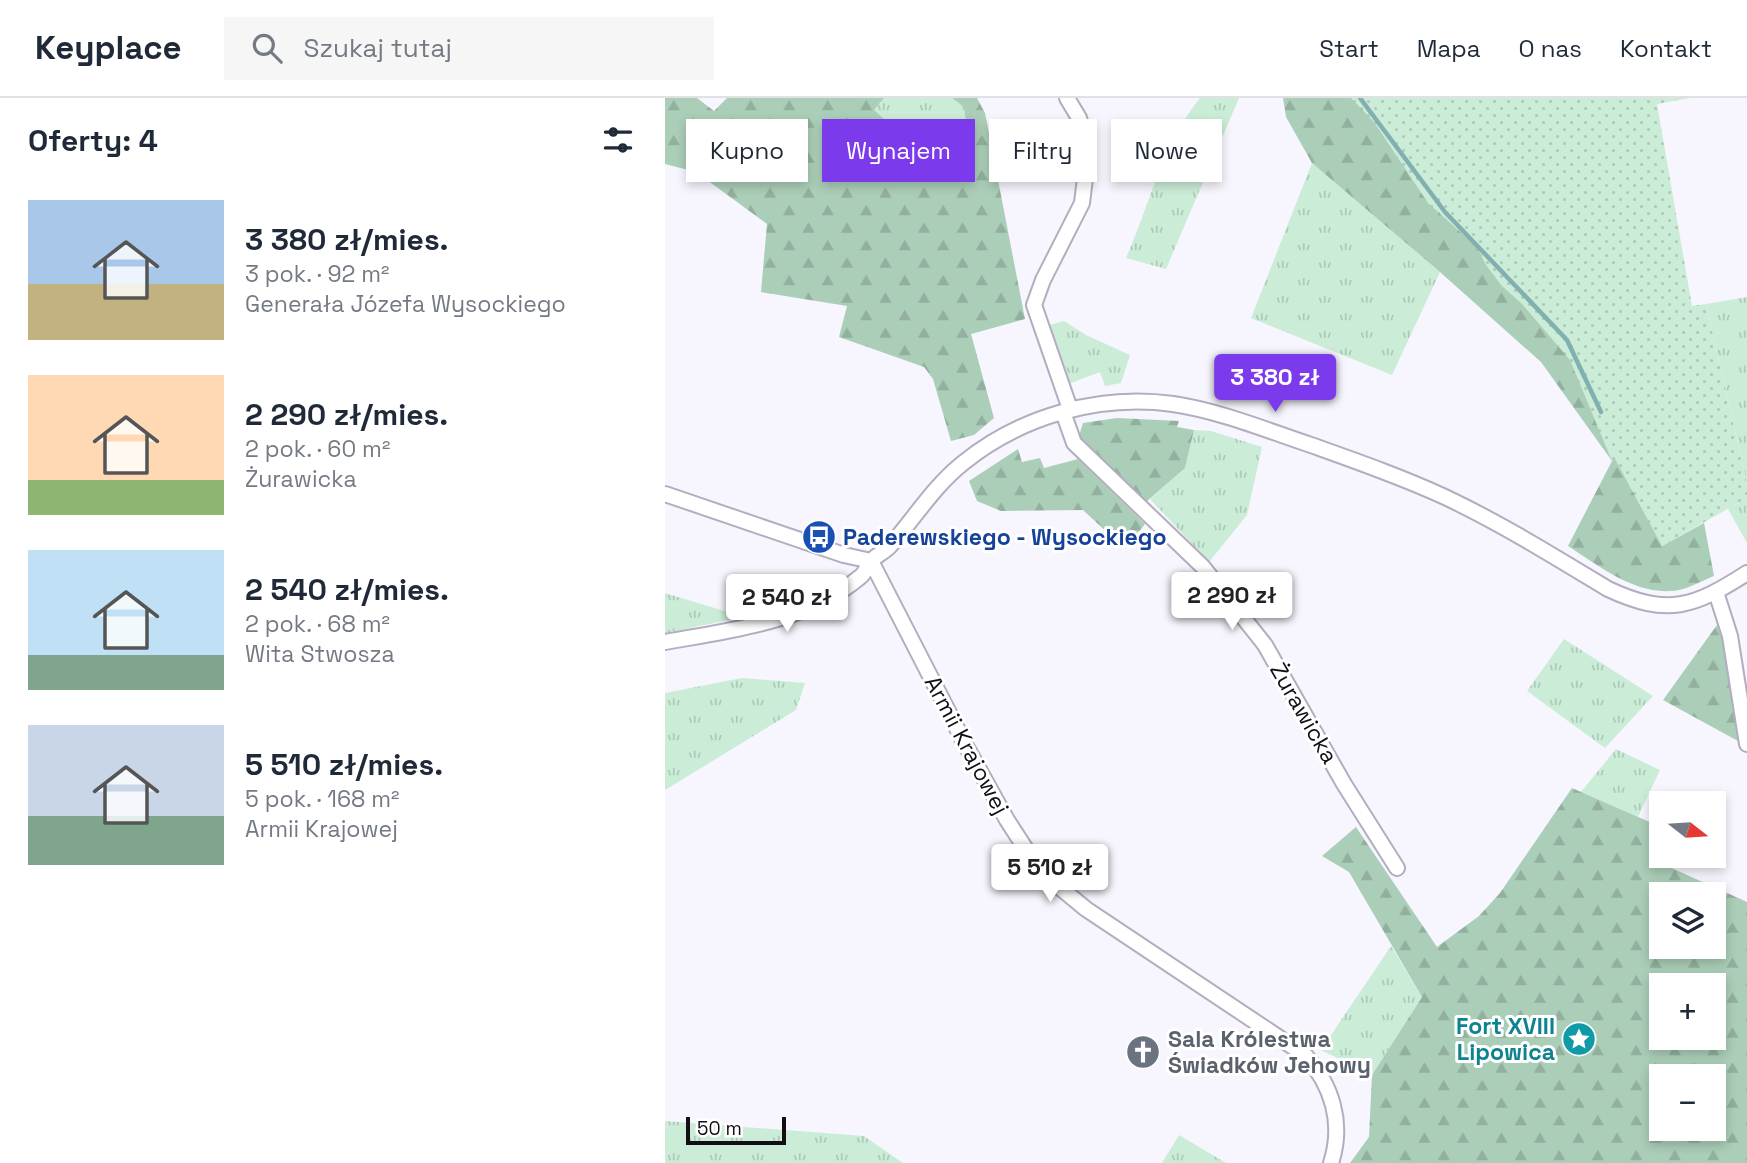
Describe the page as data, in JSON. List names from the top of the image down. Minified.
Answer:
{"streets":{"street":["Żurawicka","Armii Krajowej"]},"places":{"bus stop":["Paderewskiego - Wysockiego"],"place":["Fort XVIII Lipowica"],"church":["Sala Królestwa Świadków Jehowy"]},"scale_bar":"50 m","north":"right","page":{"header":"Keyplace","search":"Szukaj tutaj","nav":["Start","Mapa","O nas","Kontakt"],"heading":"Oferty: 4","chip":["Kupno","Wynajem","Filtry","Nowe"],"list":[{"name":"3 380 zł/mies.","note":"3 pok. · 92 m² · Generała Józefa Wysockiego"},{"name":"2 290 zł/mies.","note":"2 pok. · 60 m² · Żurawicka"},{"name":"2 540 zł/mies.","note":"2 pok. · 68 m² · Wita Stwosza"},{"name":"5 510 zł/mies.","note":"5 pok. · 168 m² · Armii Krajowej"}],"price":["3 380 zł","2 290 zł","2 540 zł","5 510 zł"],"map_buttons":["+","−"],"scale":"50 m"}}
